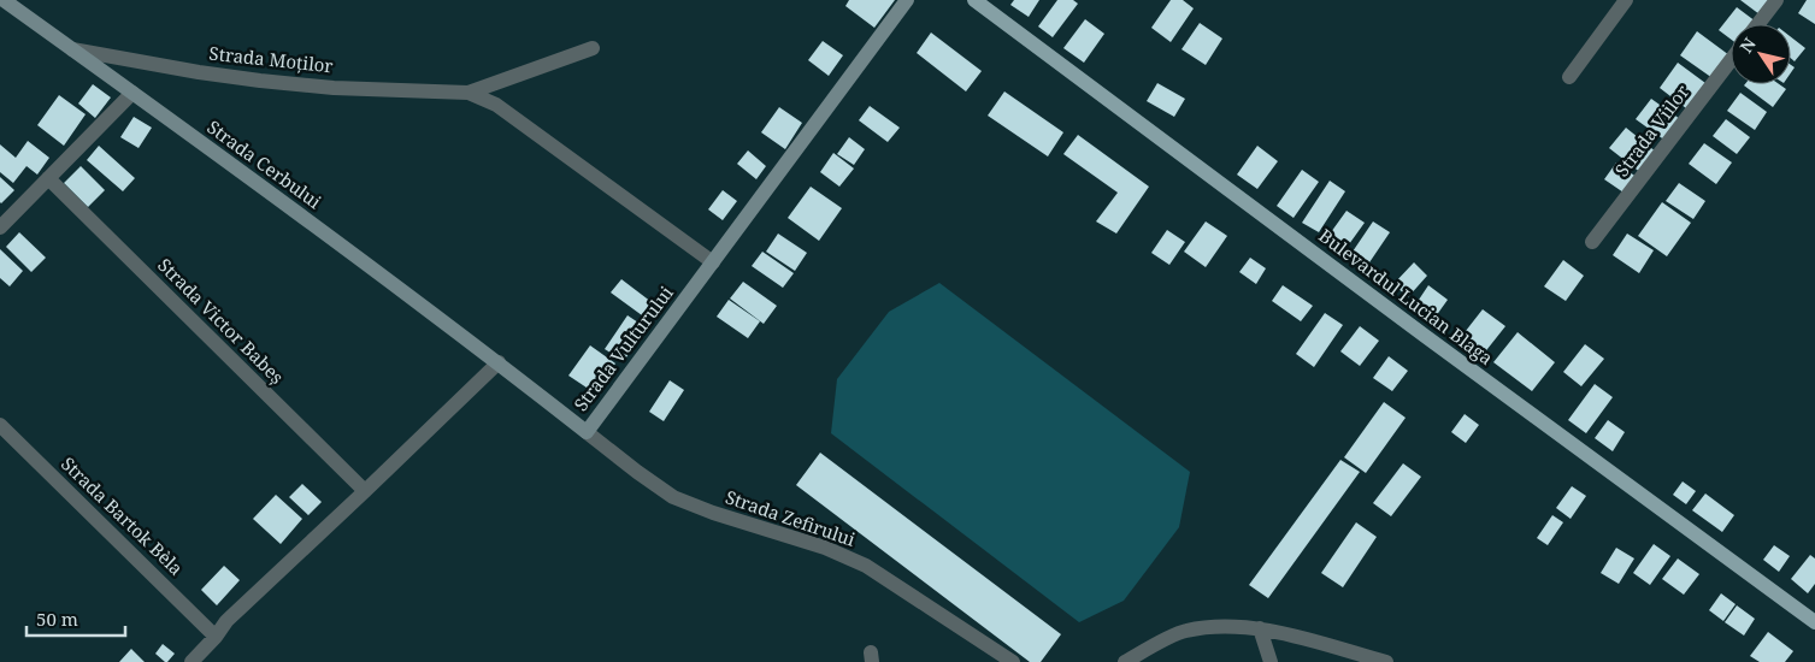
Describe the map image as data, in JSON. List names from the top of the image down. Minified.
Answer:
{"streets":{"main road":["Bulevardul Lucian Blaga"],"street":["Strada Moților","Strada Viilor","Strada Cerbului","Strada Victor Babeș","Strada Vulturului","Strada Bartok Bèla","Strada Zefirului"]},"crossings":[["Strada Moților","Strada Cerbului"],["Strada Moților","Strada Vulturului"],["Strada Cerbului","Strada Vulturului"],["Strada Vulturului","Strada Zefirului"]],"scale_bar":"50 m","north":"top left"}
